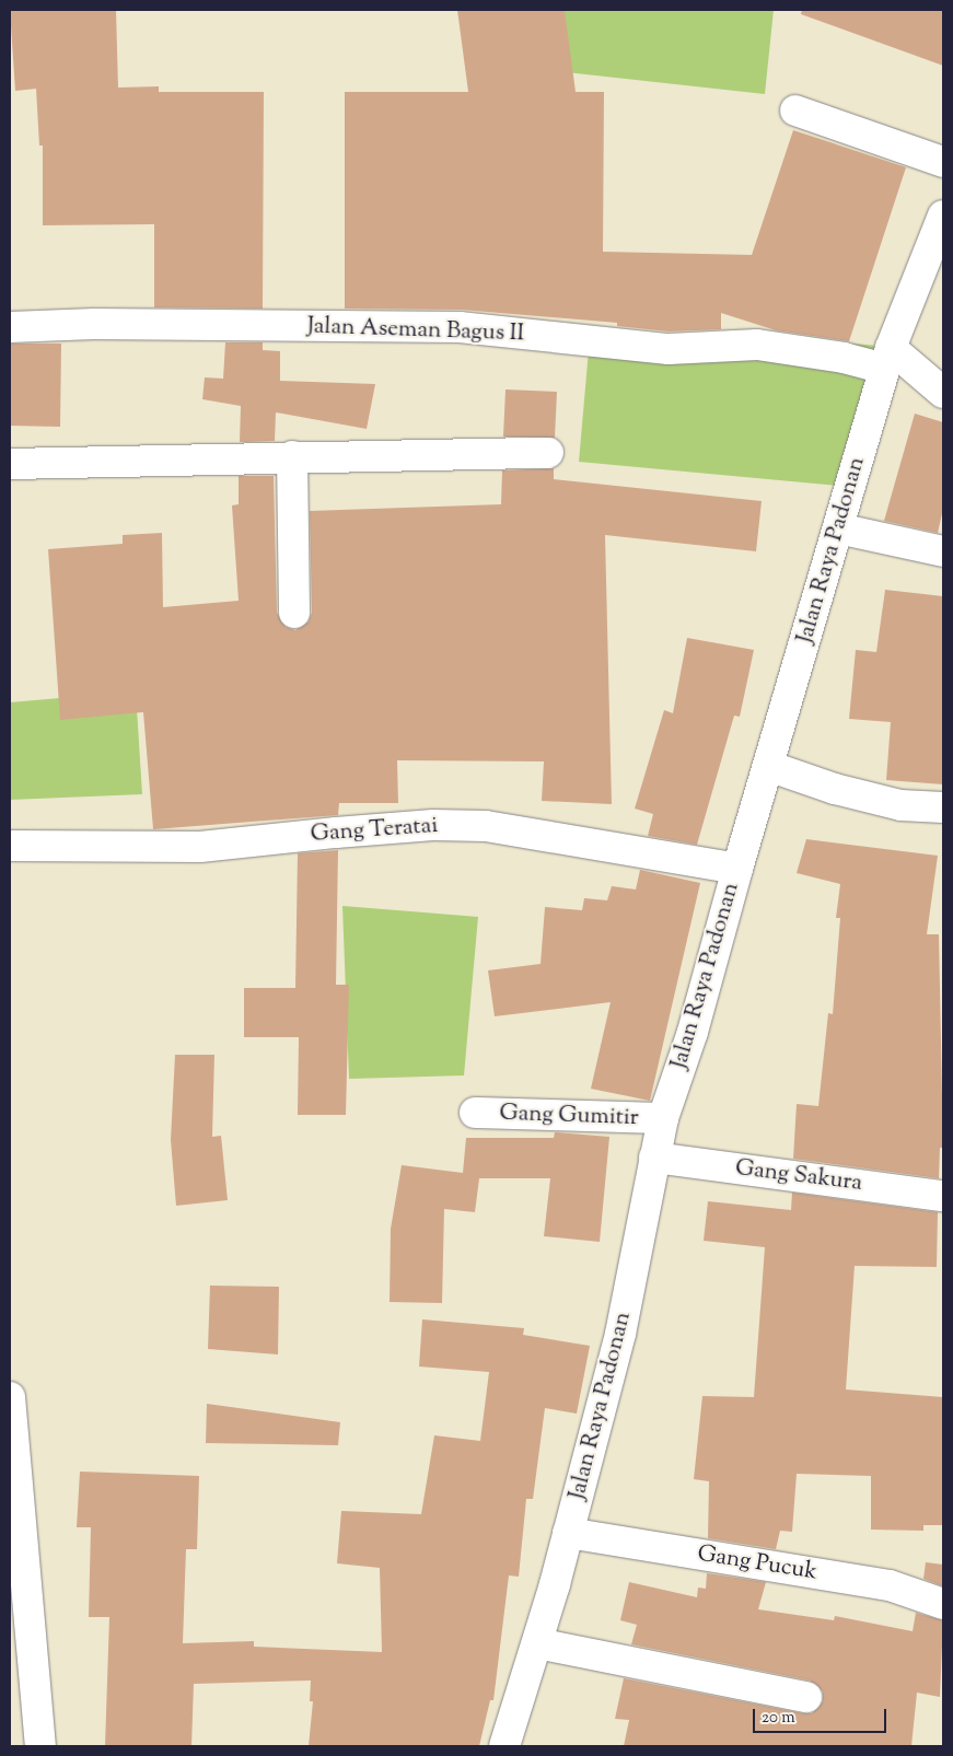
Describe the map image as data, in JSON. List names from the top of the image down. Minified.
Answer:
{"streets":{"street":["Jalan Aseman Bagus II","Jalan Raya Padonan","Gang Teratai","Gang Gumitir","Gang Sakura","Gang Pucuk"]},"crossings":[["Jalan Aseman Bagus II","Jalan Raya Padonan"],["Jalan Raya Padonan","Gang Teratai"],["Jalan Raya Padonan","Gang Gumitir"],["Jalan Raya Padonan","Gang Sakura"],["Jalan Raya Padonan","Gang Pucuk"]],"scale_bar":"20 m"}
